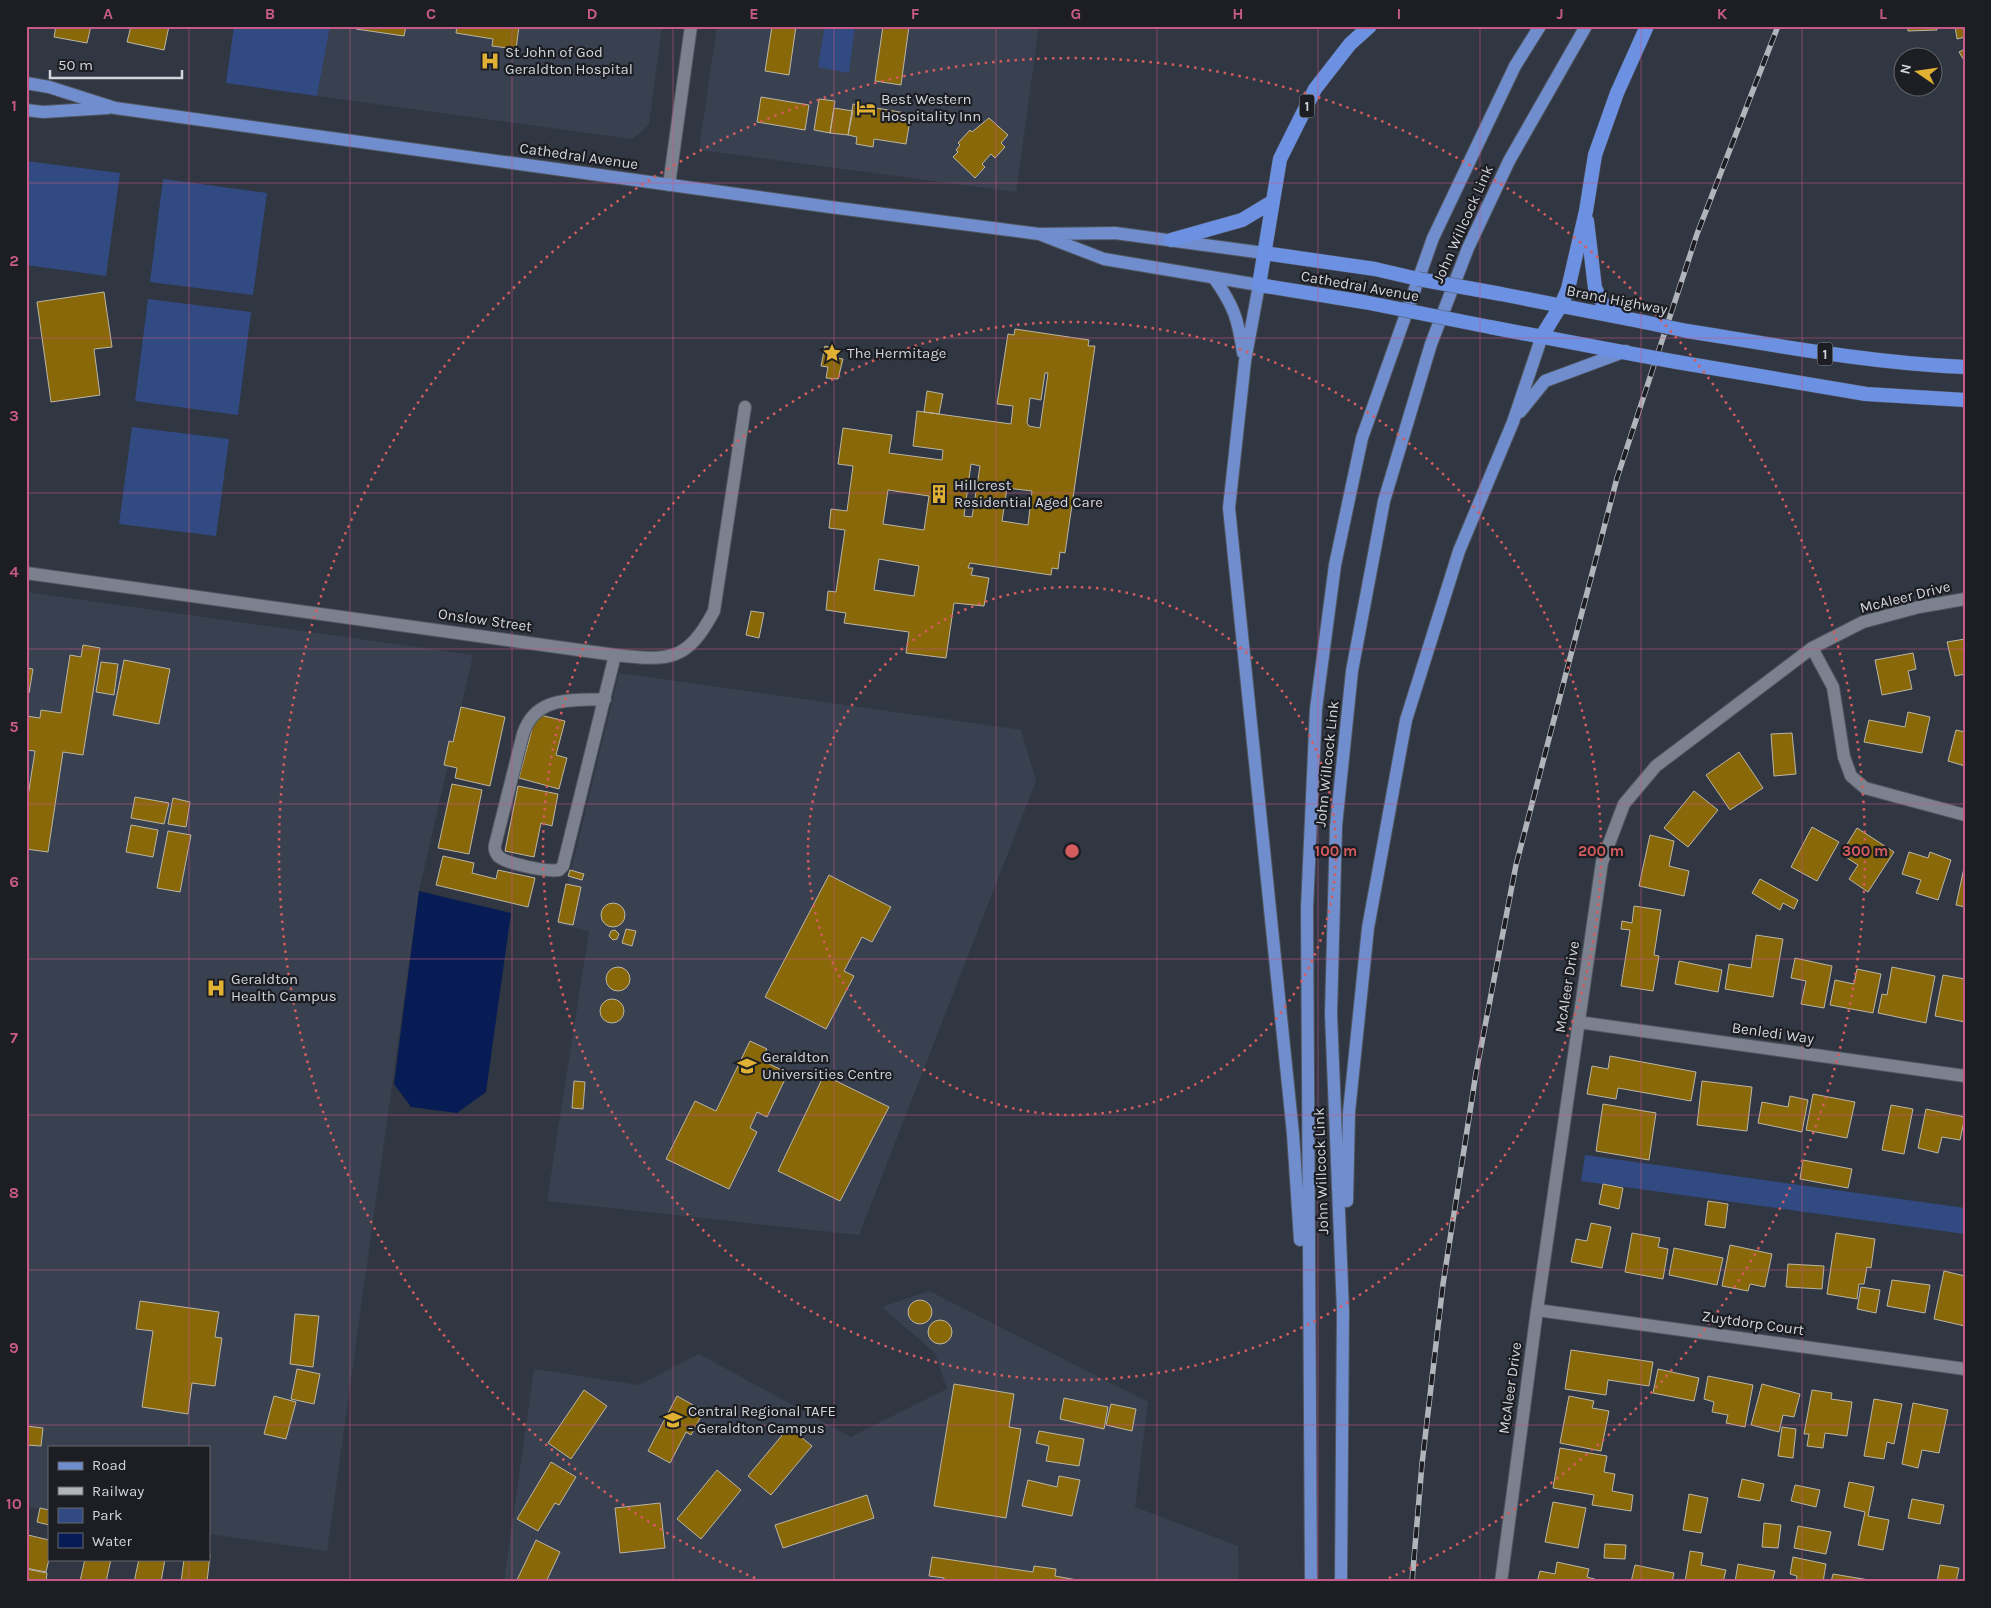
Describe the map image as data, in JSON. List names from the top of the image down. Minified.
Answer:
{"streets":{"highway":["1","Cathedral Avenue","Brand Highway"],"main road":["John Willcock Link"],"street":["McAleer Drive","Onslow Street","Benledi Way","Zuytdorp Court"]},"crossings":[["1","Cathedral Avenue"],["1","Brand Highway"],["Cathedral Avenue","Brand Highway"],["McAleer Drive","Benledi Way"],["McAleer Drive","Zuytdorp Court"]],"places":{"hospital":["St John of God Geraldton Hospital","Geraldton Health Campus"],"hotel":["Best Western Hospitality Inn"],"place":["The Hermitage"],"building":["Hillcrest Residential Aged Care"],"school or university":["Geraldton Universities Centre","Central Regional TAFE - Geraldton Campus"]},"legend":["Road","Railway","Park","Water"],"scale_bar":"50 m","north":"left","grid":{"columns":["A","B","C","D","E","F","G","H","I","J","K","L"],"rows":["1","2","3","4","5","6","7","8","9","10"]},"rings":["100 m","200 m","300 m"]}
